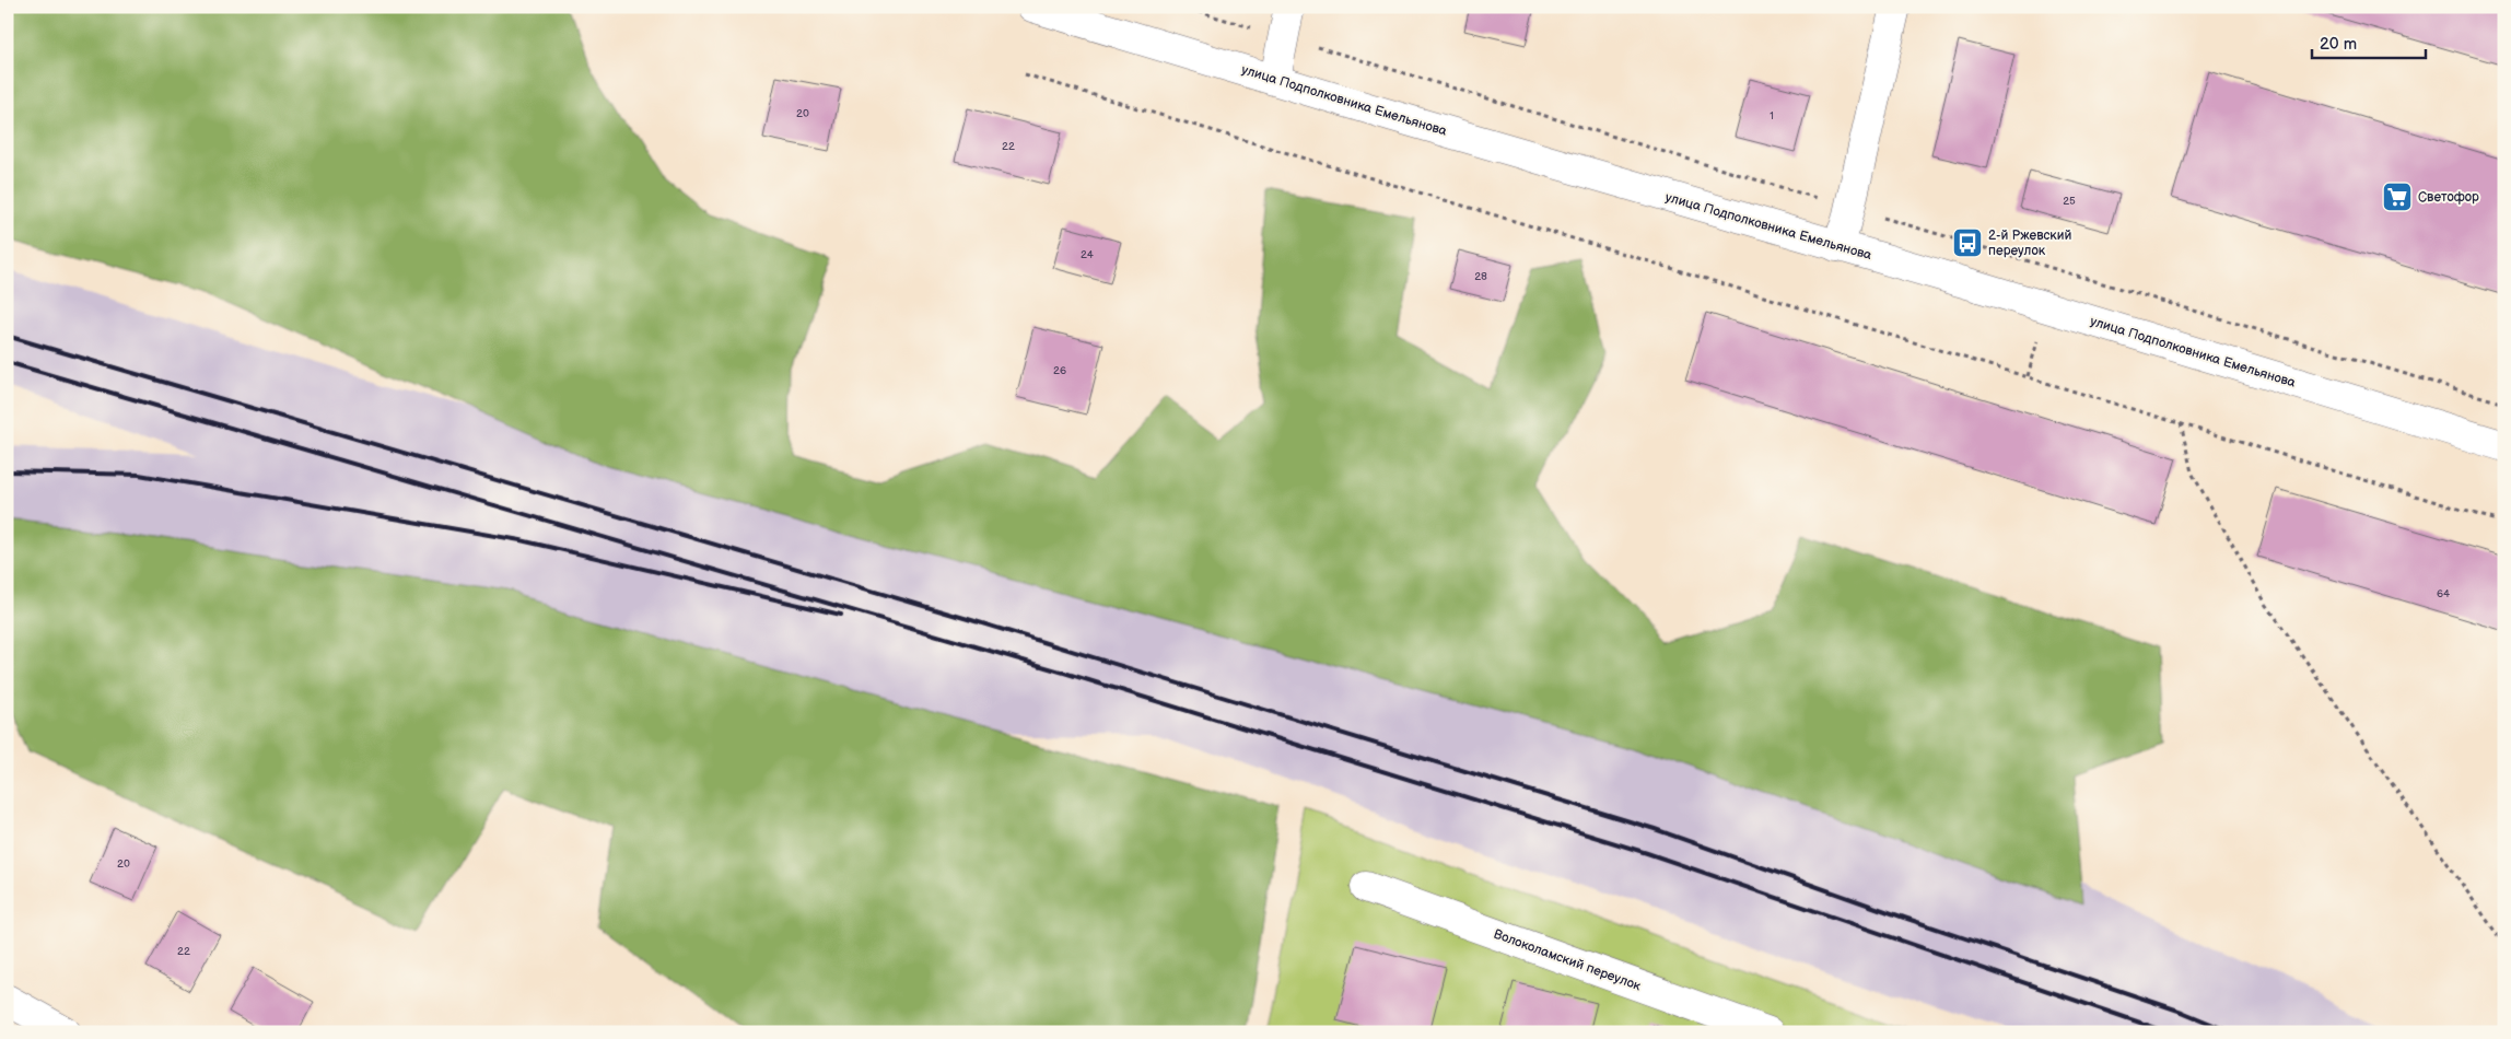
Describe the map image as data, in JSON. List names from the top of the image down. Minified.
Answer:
{"streets":{"main road":["улица Подполковника Емельянова","Волоколамский переулок"]},"places":{"supermarket":["Светофор"],"bus stop":["2-й Ржевский переулок"]},"house_numbers":["20","1","22","25","24","28","26","64","20","22"],"scale_bar":"20 m"}
